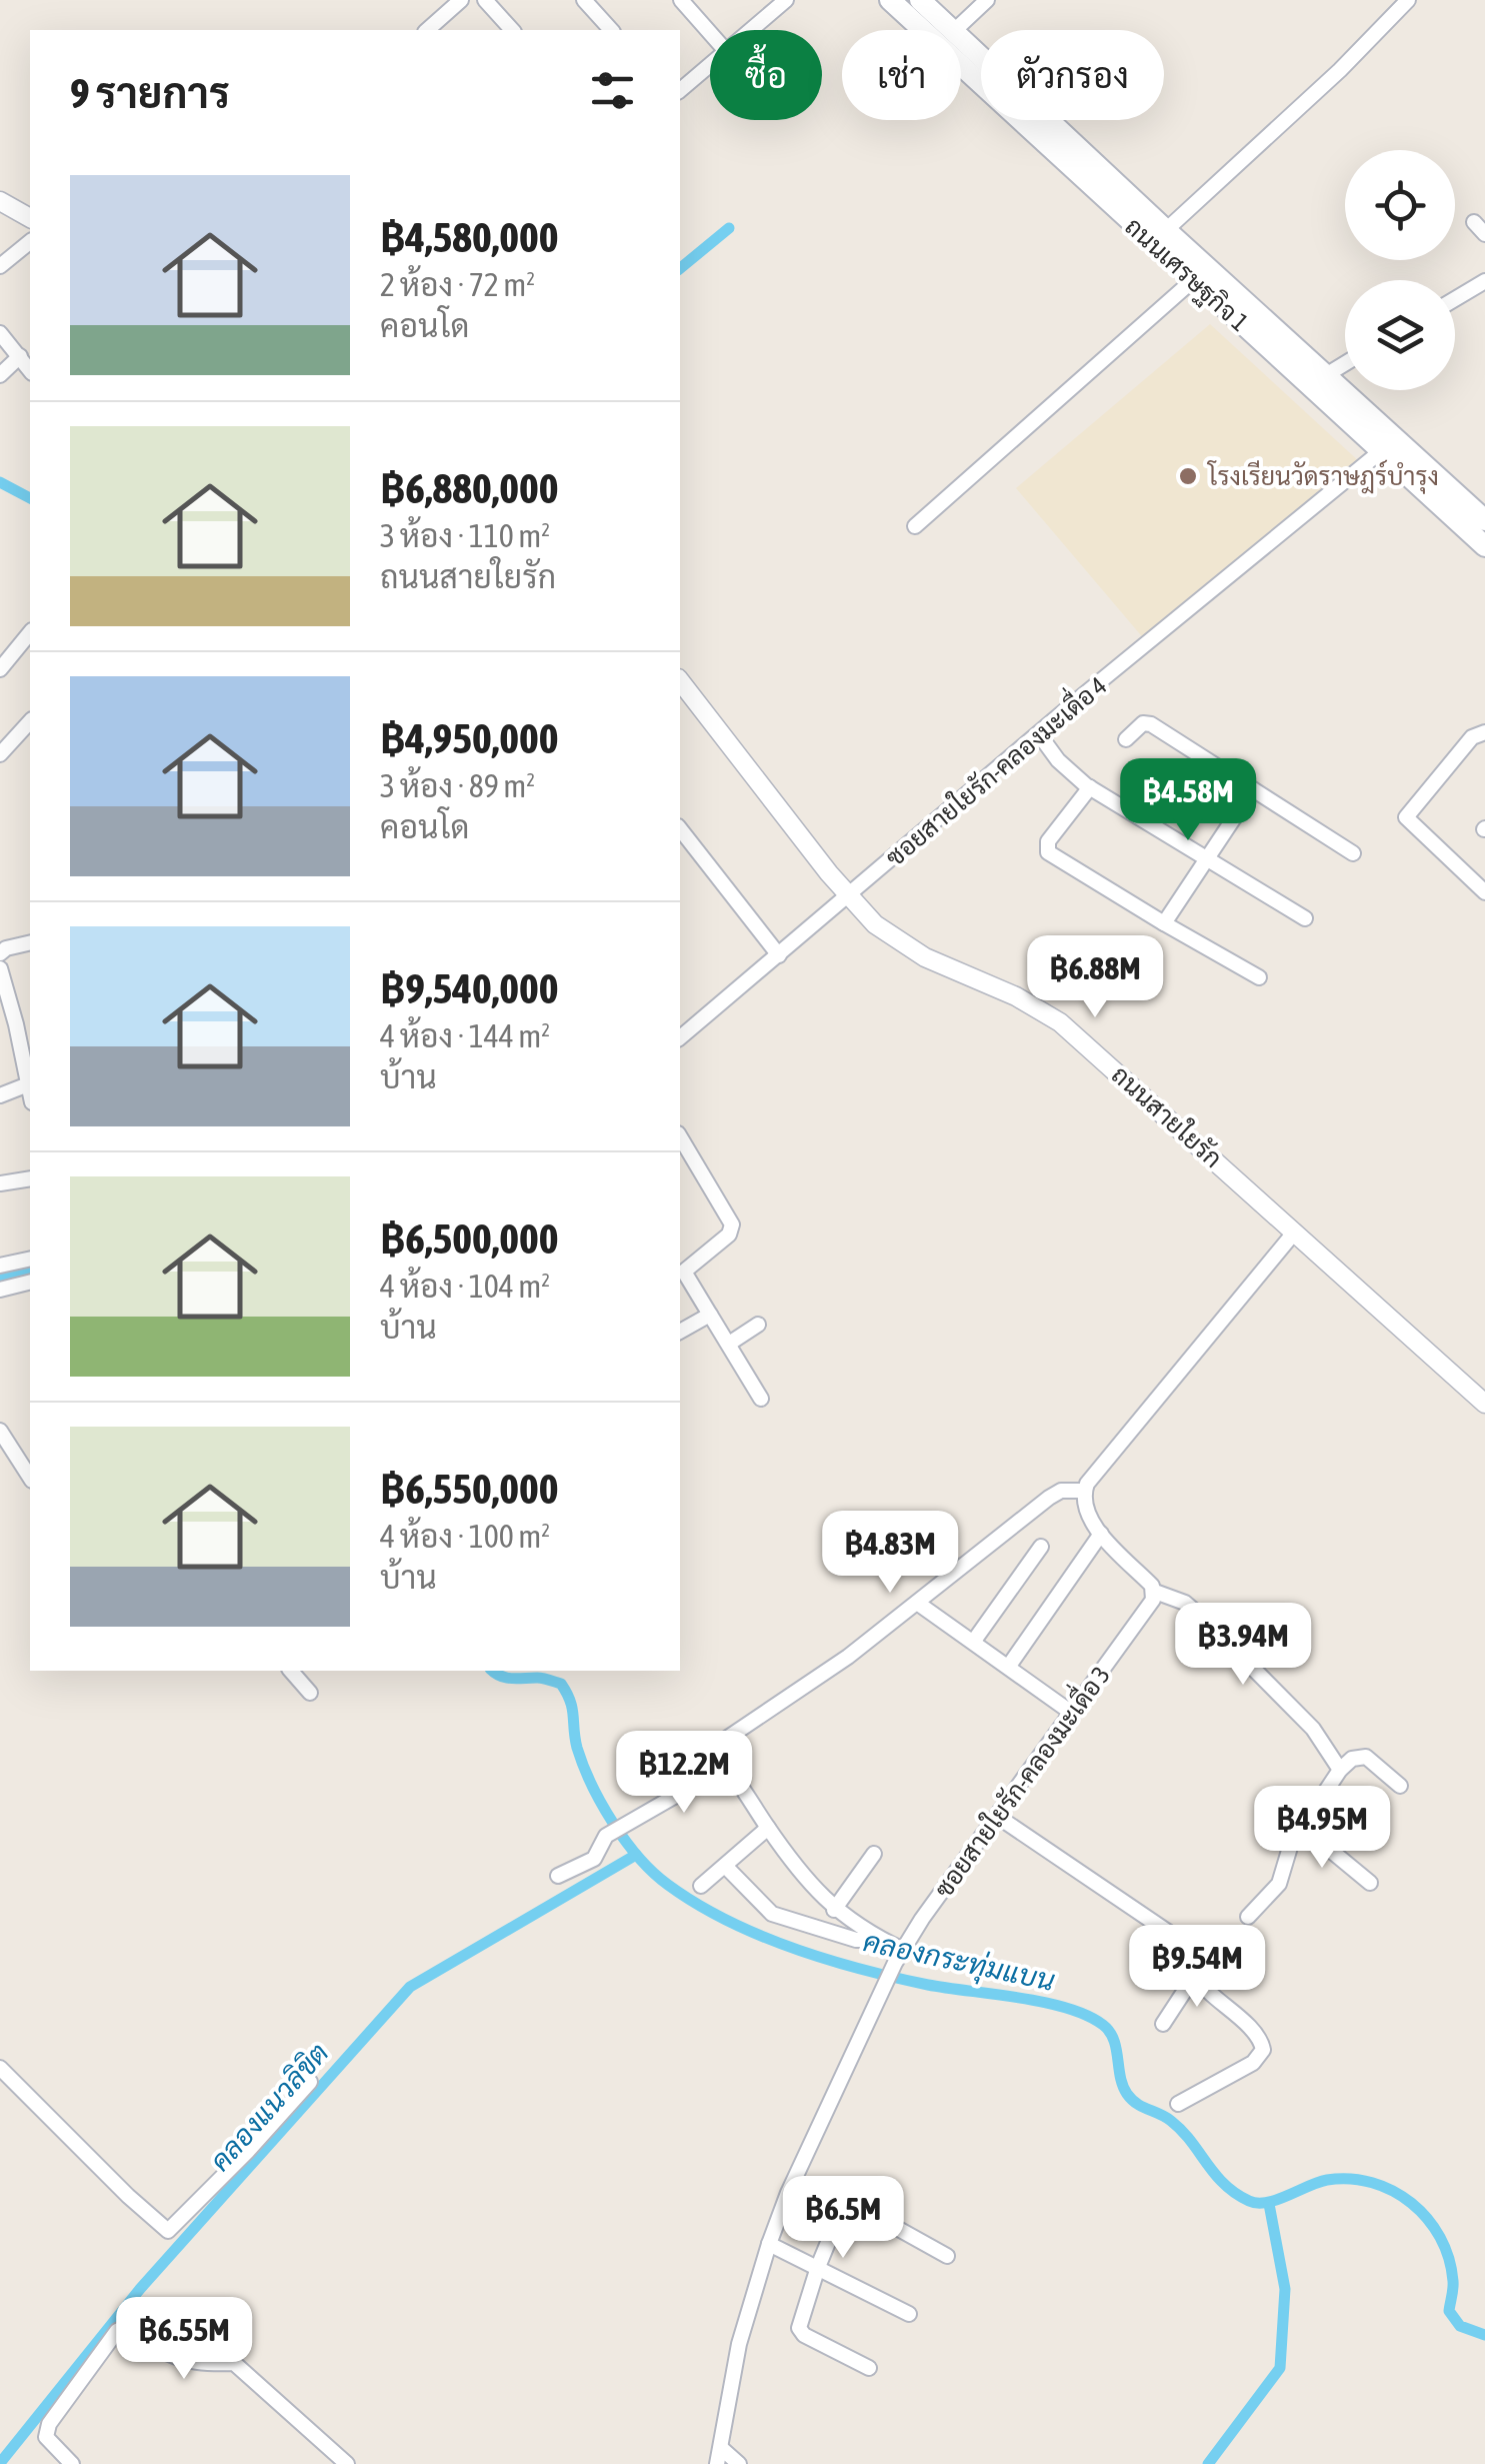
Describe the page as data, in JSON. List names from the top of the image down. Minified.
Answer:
{"streets":{"main road":["ถนนเศรษฐกิจ 1"],"street":["ซอยสายใยรัก-คลองมะเดื่อ 4","ถนนสายใยรัก","ซอยสายใยรัก-คลองมะเดื่อ 3"]},"crossings":[["ถนนเศรษฐกิจ 1","ซอยสายใยรัก-คลองมะเดื่อ 4"],["ซอยสายใยรัก-คลองมะเดื่อ 4","ถนนสายใยรัก"]],"water":["คลองกระทุ่มแบน","คลองแนวลิขิต"],"places":["โรงเรียนวัดราษฎร์บํารุง"],"page":{"chip":["ซื้อ","เช่า","ตัวกรอง"],"heading":"9 รายการ","list":[{"name":"฿4,580,000","note":"2 ห้อง · 72 m² · คอนโด"},{"name":"฿6,880,000","note":"3 ห้อง · 110 m² · ถนนสายใยรัก"},{"name":"฿4,950,000","note":"3 ห้อง · 89 m² · คอนโด"},{"name":"฿9,540,000","note":"4 ห้อง · 144 m² · บ้าน"},{"name":"฿6,500,000","note":"4 ห้อง · 104 m² · บ้าน"},{"name":"฿6,550,000","note":"4 ห้อง · 100 m² · บ้าน"}],"price":["฿4.58M","฿6.88M","฿4.83M","฿3.94M","฿12.2M","฿4.95M","฿9.54M","฿6.5M","฿6.55M"]}}
